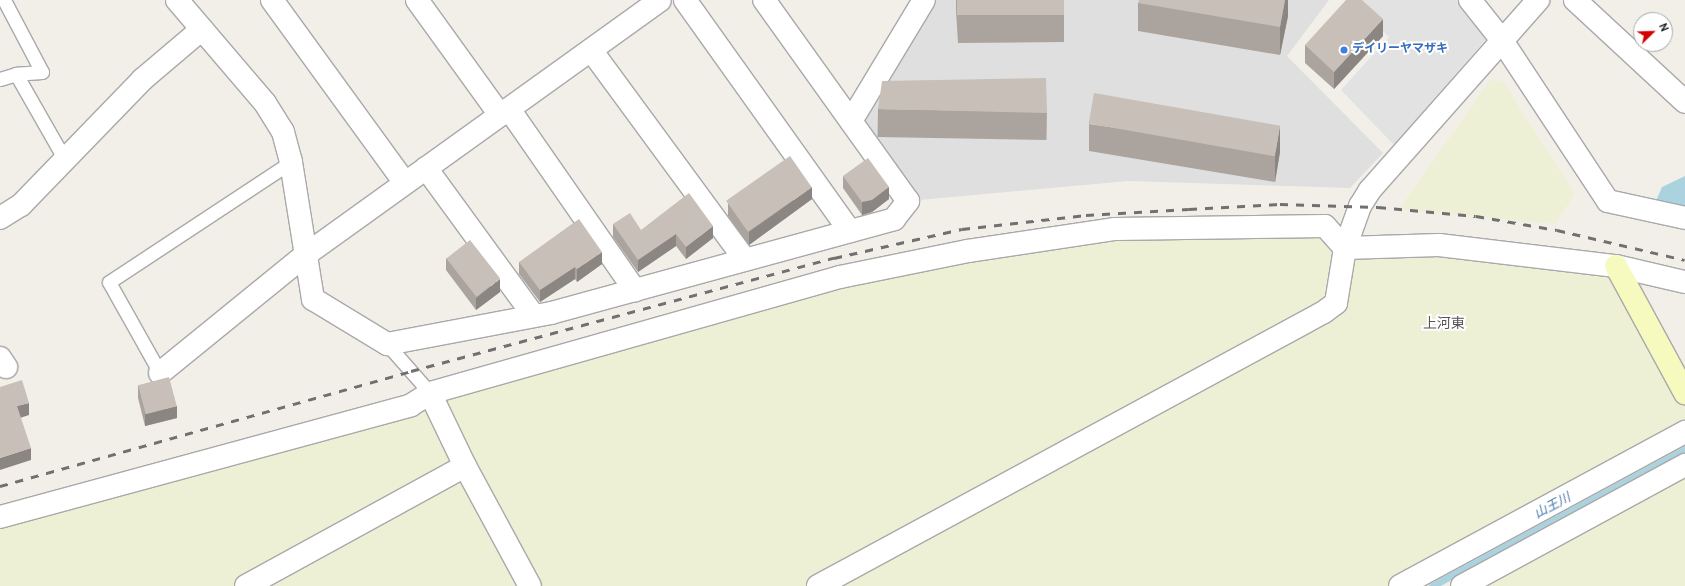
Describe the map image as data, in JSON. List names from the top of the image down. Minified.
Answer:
{"districts":["上河東"],"water":["山王川"],"places":["デイリーヤマザキ"],"north":"top right"}
